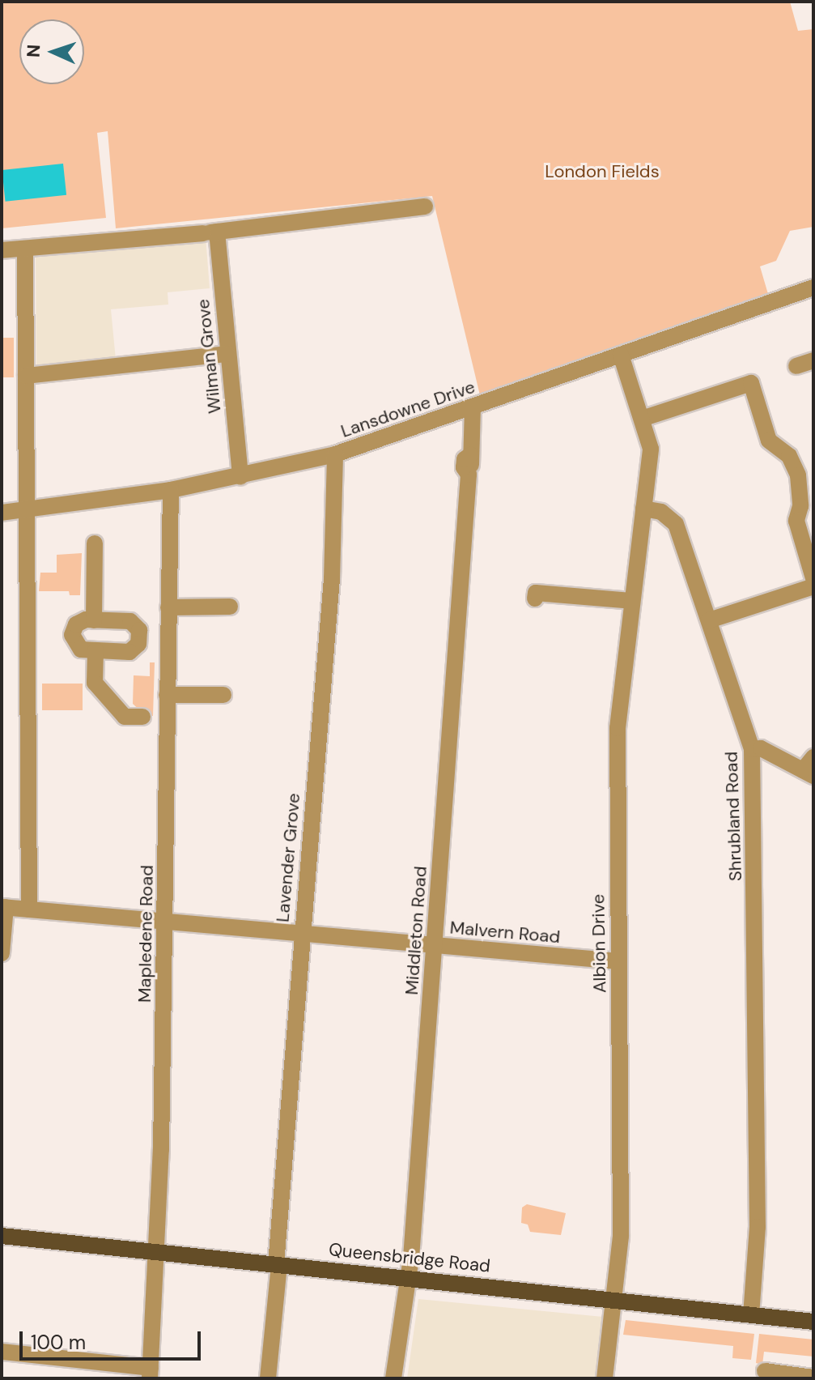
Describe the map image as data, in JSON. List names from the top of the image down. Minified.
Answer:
{"streets":{"main road":["Queensbridge Road"],"street":["Wilman Grove","Lansdowne Drive","Shrubland Road","Lavender Grove","Middleton Road","Malvern Road","Mapledene Road","Albion Drive"]},"crossings":[["Wilman Grove","Lansdowne Drive"],["Lansdowne Drive","Lavender Grove"],["Lansdowne Drive","Middleton Road"],["Lansdowne Drive","Mapledene Road"],["Shrubland Road","Albion Drive"],["Shrubland Road","Queensbridge Road"],["Lavender Grove","Malvern Road"],["Lavender Grove","Queensbridge Road"],["Middleton Road","Malvern Road"],["Middleton Road","Queensbridge Road"],["Malvern Road","Mapledene Road"],["Malvern Road","Albion Drive"],["Mapledene Road","Queensbridge Road"],["Albion Drive","Queensbridge Road"]],"parks":["London Fields"],"scale_bar":"100 m","north":"left"}
